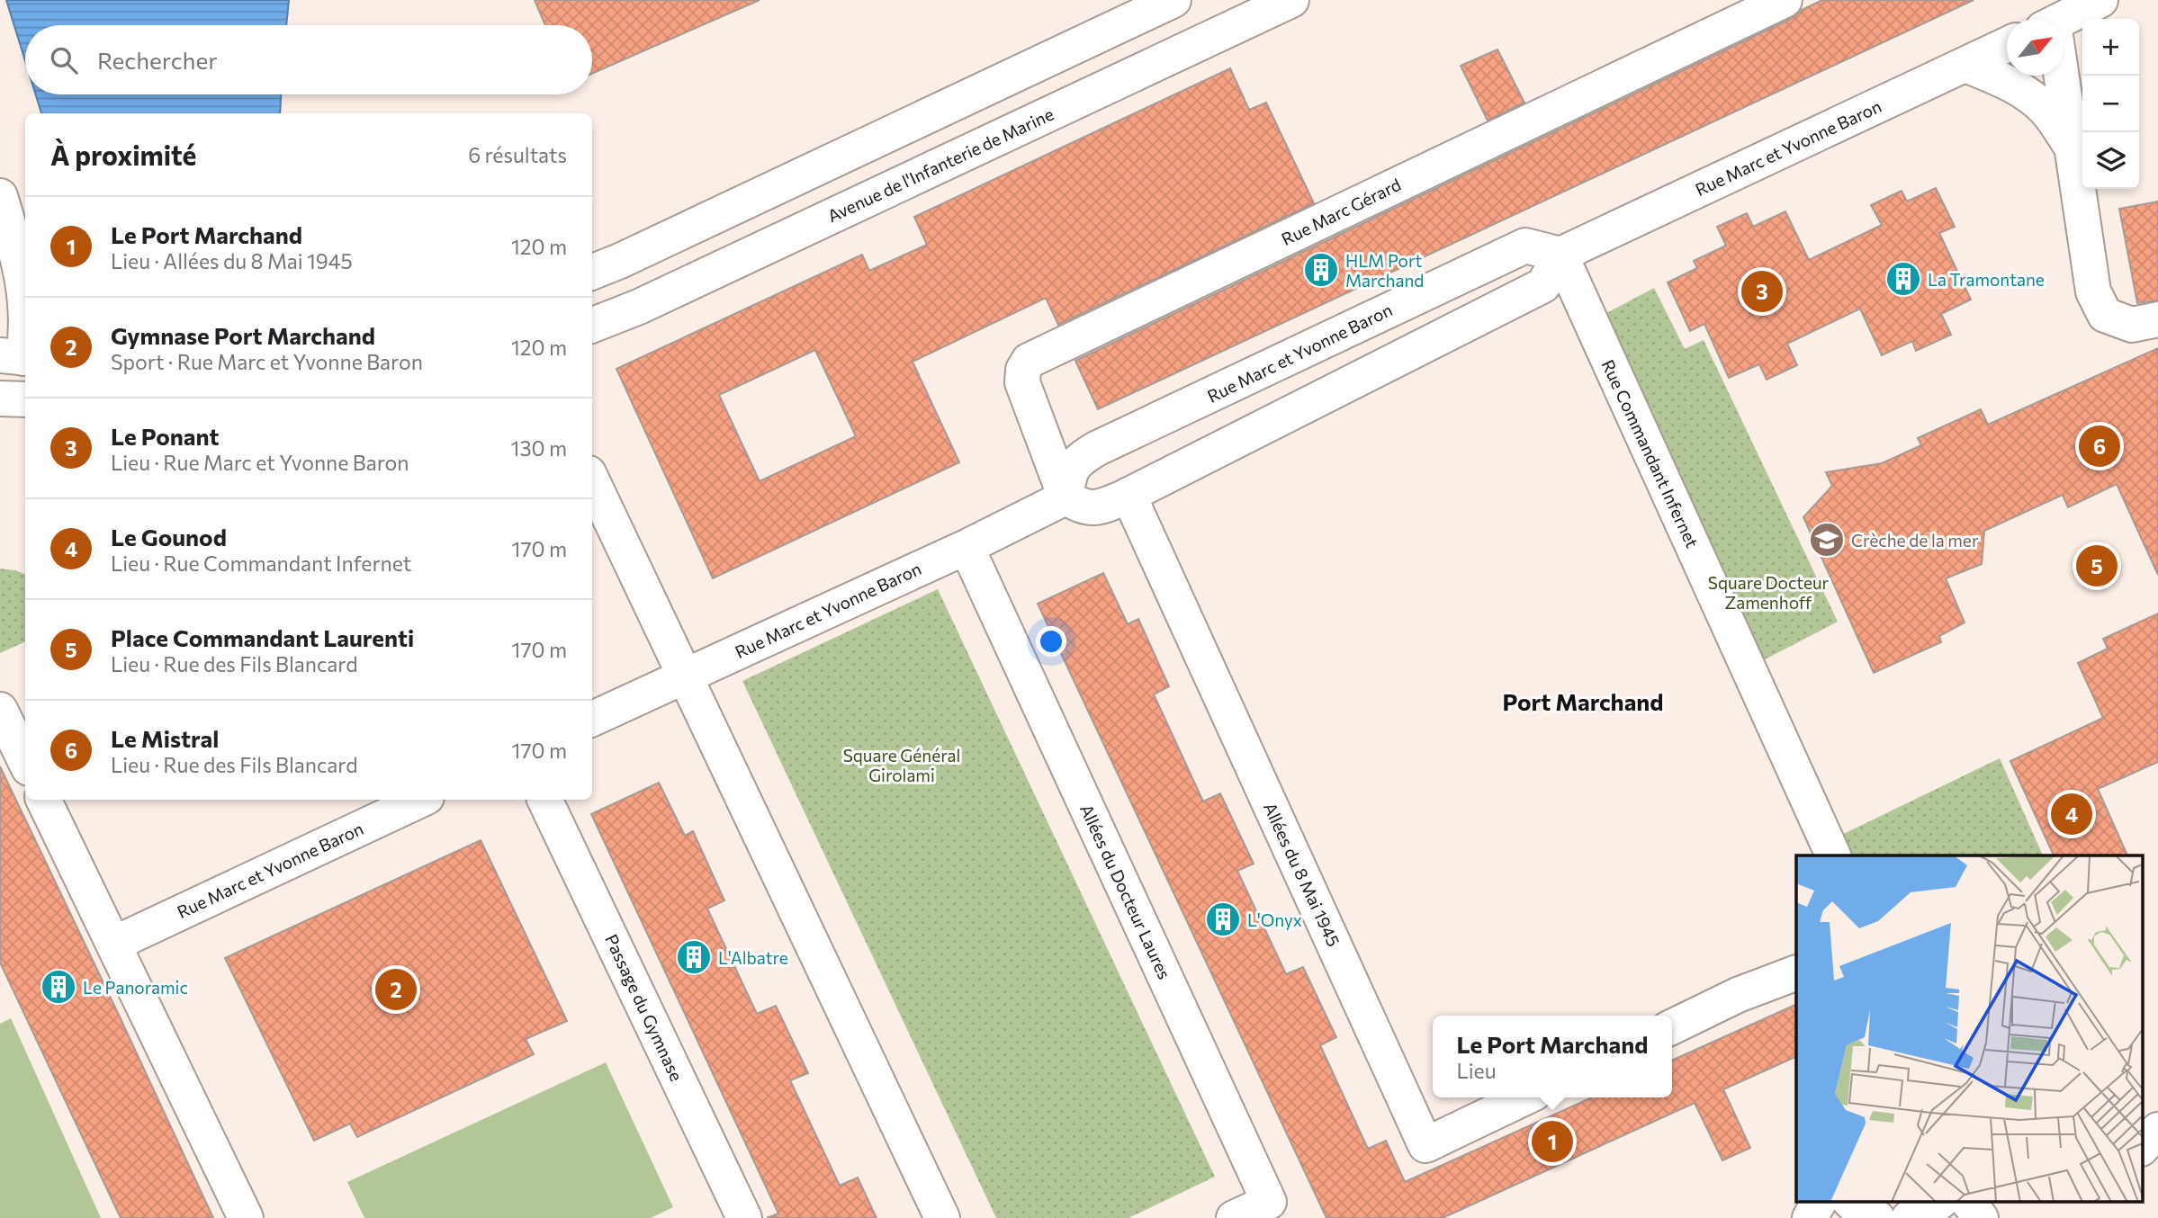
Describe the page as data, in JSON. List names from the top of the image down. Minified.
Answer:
{"streets":{"street":["Rue Marc et Yvonne Baron","Avenue de l'Infanterie de Marine","Rue Marc Gérard","Rue Commandant Infernet","Allées du 8 Mai 1945","Allées du Docteur Laures","Passage du Gymnase"]},"crossings":[["Rue Marc et Yvonne Baron","Rue Marc Gérard"],["Rue Marc et Yvonne Baron","Rue Commandant Infernet"],["Rue Marc et Yvonne Baron","Allées du Docteur Laures"]],"districts":["Port Marchand"],"parks":["Square Docteur Zamenhoff","Square Général Girolami"],"places":{"building":["HLM Port Marchand","La Tramontane","L'Onyx","L'Albatre","Le Panoramic"],"school or university":["Crèche de la mer"]},"north":"top right","page":{"map_buttons":["+","−"],"search":"Rechercher","heading":["À proximité","6 résultats"],"list":[{"mark":"1","name":"Le Port Marchand","note":"Lieu · Allées du 8 Mai 1945","value":"120 m"},{"mark":"2","name":"Gymnase Port Marchand","note":"Sport · Rue Marc et Yvonne Baron","value":"120 m"},{"mark":"3","name":"Le Ponant","note":"Lieu · Rue Marc et Yvonne Baron","value":"130 m"},{"mark":"4","name":"Le Gounod","note":"Lieu · Rue Commandant Infernet","value":"170 m"},{"mark":"5","name":"Place Commandant Laurenti","note":"Lieu · Rue des Fils Blancard","value":"170 m"},{"mark":"6","name":"Le Mistral","note":"Lieu · Rue des Fils Blancard","value":"170 m"}],"pins":["3","6","5","4","2","1"],"popup":["Le Port Marchand","Lieu"]}}
